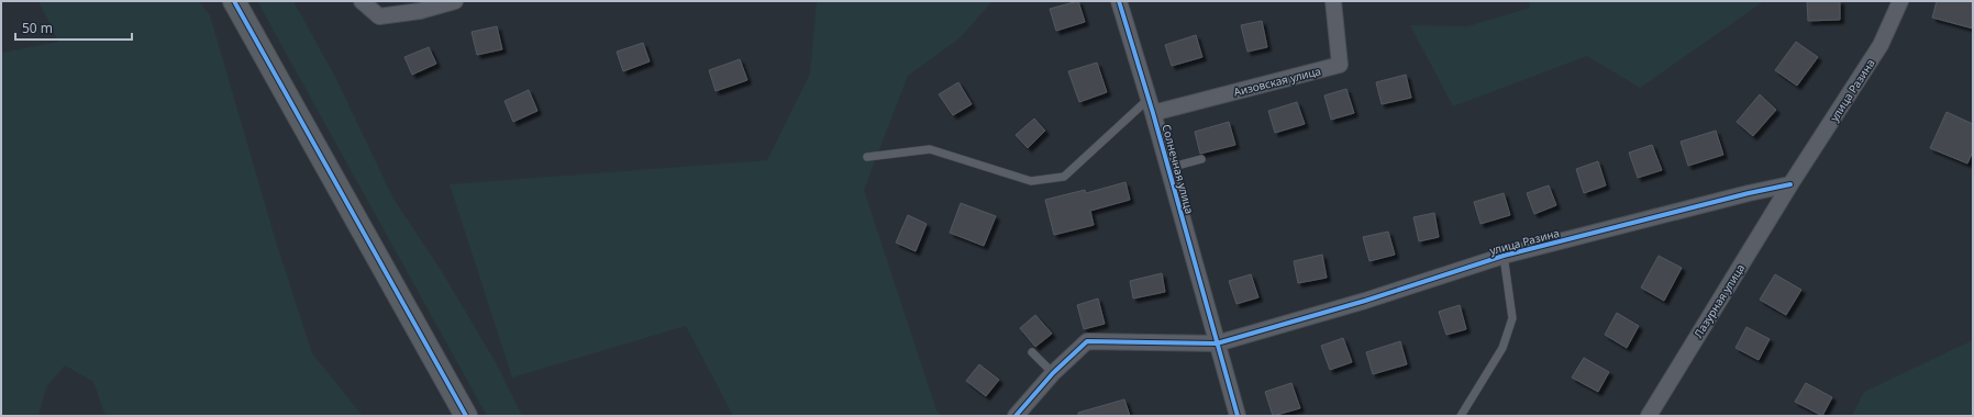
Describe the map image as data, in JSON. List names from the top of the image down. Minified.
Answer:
{"streets":{"street":["Аизовская улица","улица Разина","Солнечная улица","Лазурная улица"]},"crossings":[["Аизовская улица","Солнечная улица"],["улица Разина","Солнечная улица"],["улица Разина","Лазурная улица"]],"scale_bar":"50 m"}
